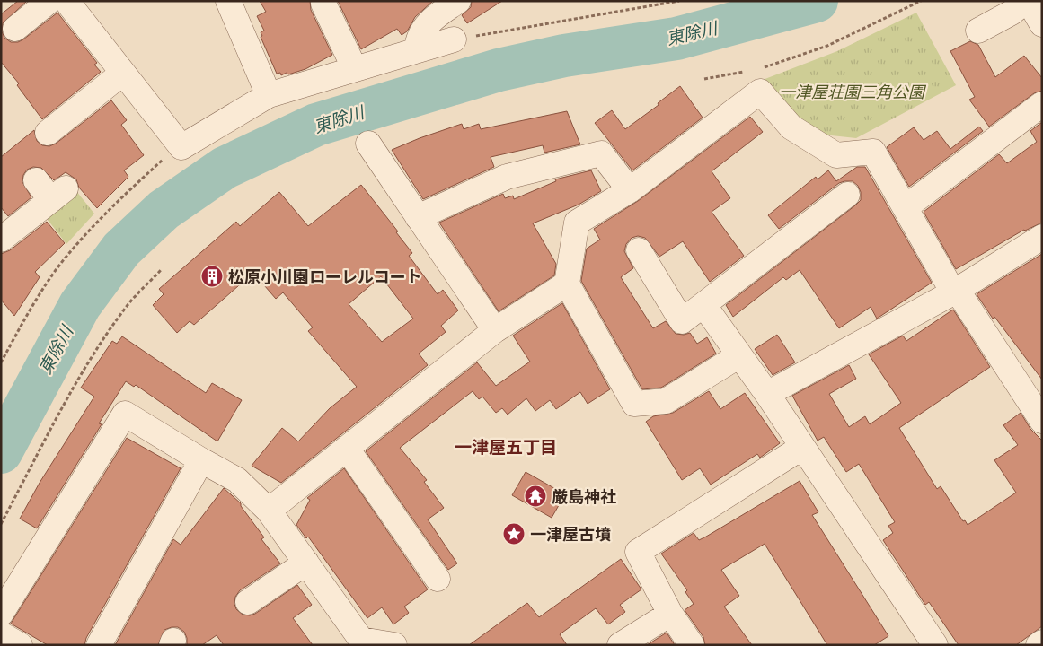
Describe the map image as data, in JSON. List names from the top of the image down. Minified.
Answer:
{"districts":["一津屋五丁目"],"water":["東除川"],"parks":["一津屋荘園三角公園"],"places":{"building":["松原小川園ローレルコート"],"temple":["厳島神社"],"place":["一津屋古墳"]}}
